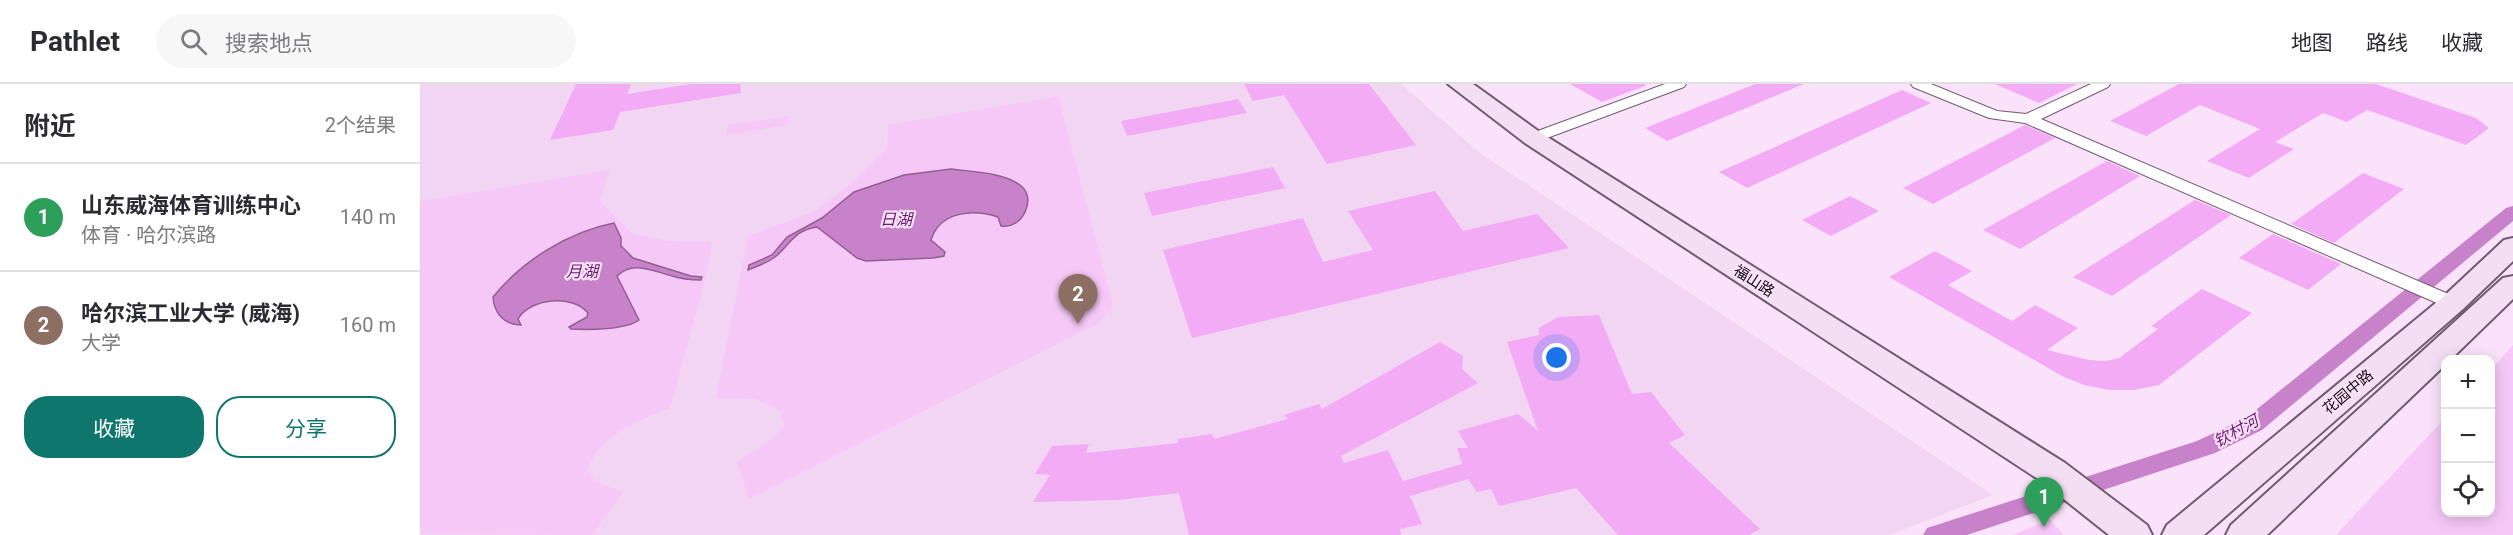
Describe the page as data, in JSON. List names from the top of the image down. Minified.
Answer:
{"streets":{"main road":["福山路","花园中路"]},"water":["日湖","月湖","钦村河"],"page":{"header":"Pathlet","search":"搜索地点","nav":["地图","路线","收藏"],"heading":["附近","2个结果"],"list":[{"mark":"1","name":"山东威海体育训练中心","note":"体育 · 哈尔滨路","value":"140 m"},{"mark":"2","name":"哈尔滨工业大学 (威海)","note":"大学","value":"160 m"}],"pins":["2","1"],"map_buttons":["+","−"],"buttons":["收藏","分享"]}}
